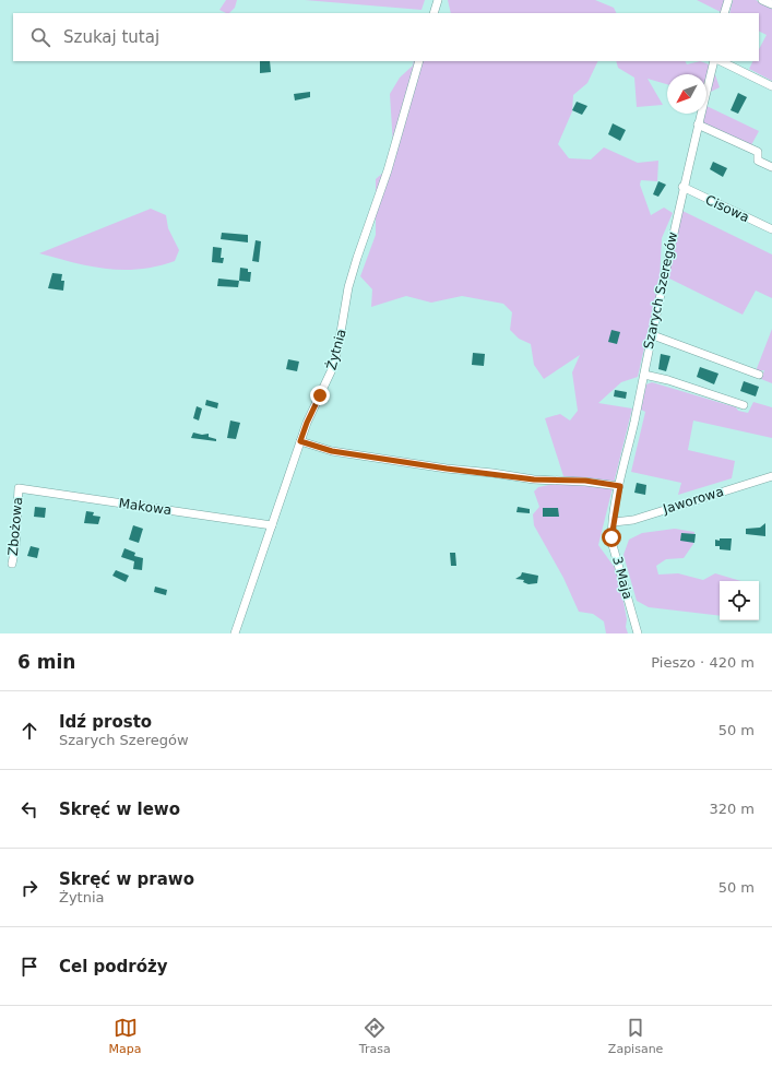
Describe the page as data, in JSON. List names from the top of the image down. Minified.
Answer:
{"streets":{"street":["Cisowa","Szarych Szeregów","Żytnia","Jaworowa","Makowa","Zbożowa","3 Maja"]},"crossings":[["Cisowa","Szarych Szeregów"],["Szarych Szeregów","Jaworowa"],["Szarych Szeregów","3 Maja"],["Żytnia","Makowa"],["Jaworowa","3 Maja"],["Makowa","Zbożowa"]],"north":"bottom left","page":{"search":"Szukaj tutaj","heading":["6 min","Pieszo · 420 m"],"list":[["Idź prosto","Szarych Szeregów","50 m"],["Skręć w lewo","320 m"],["Skręć w prawo","Żytnia","50 m"],"Cel podróży"],"nav":["Mapa","Trasa","Zapisane"]}}
